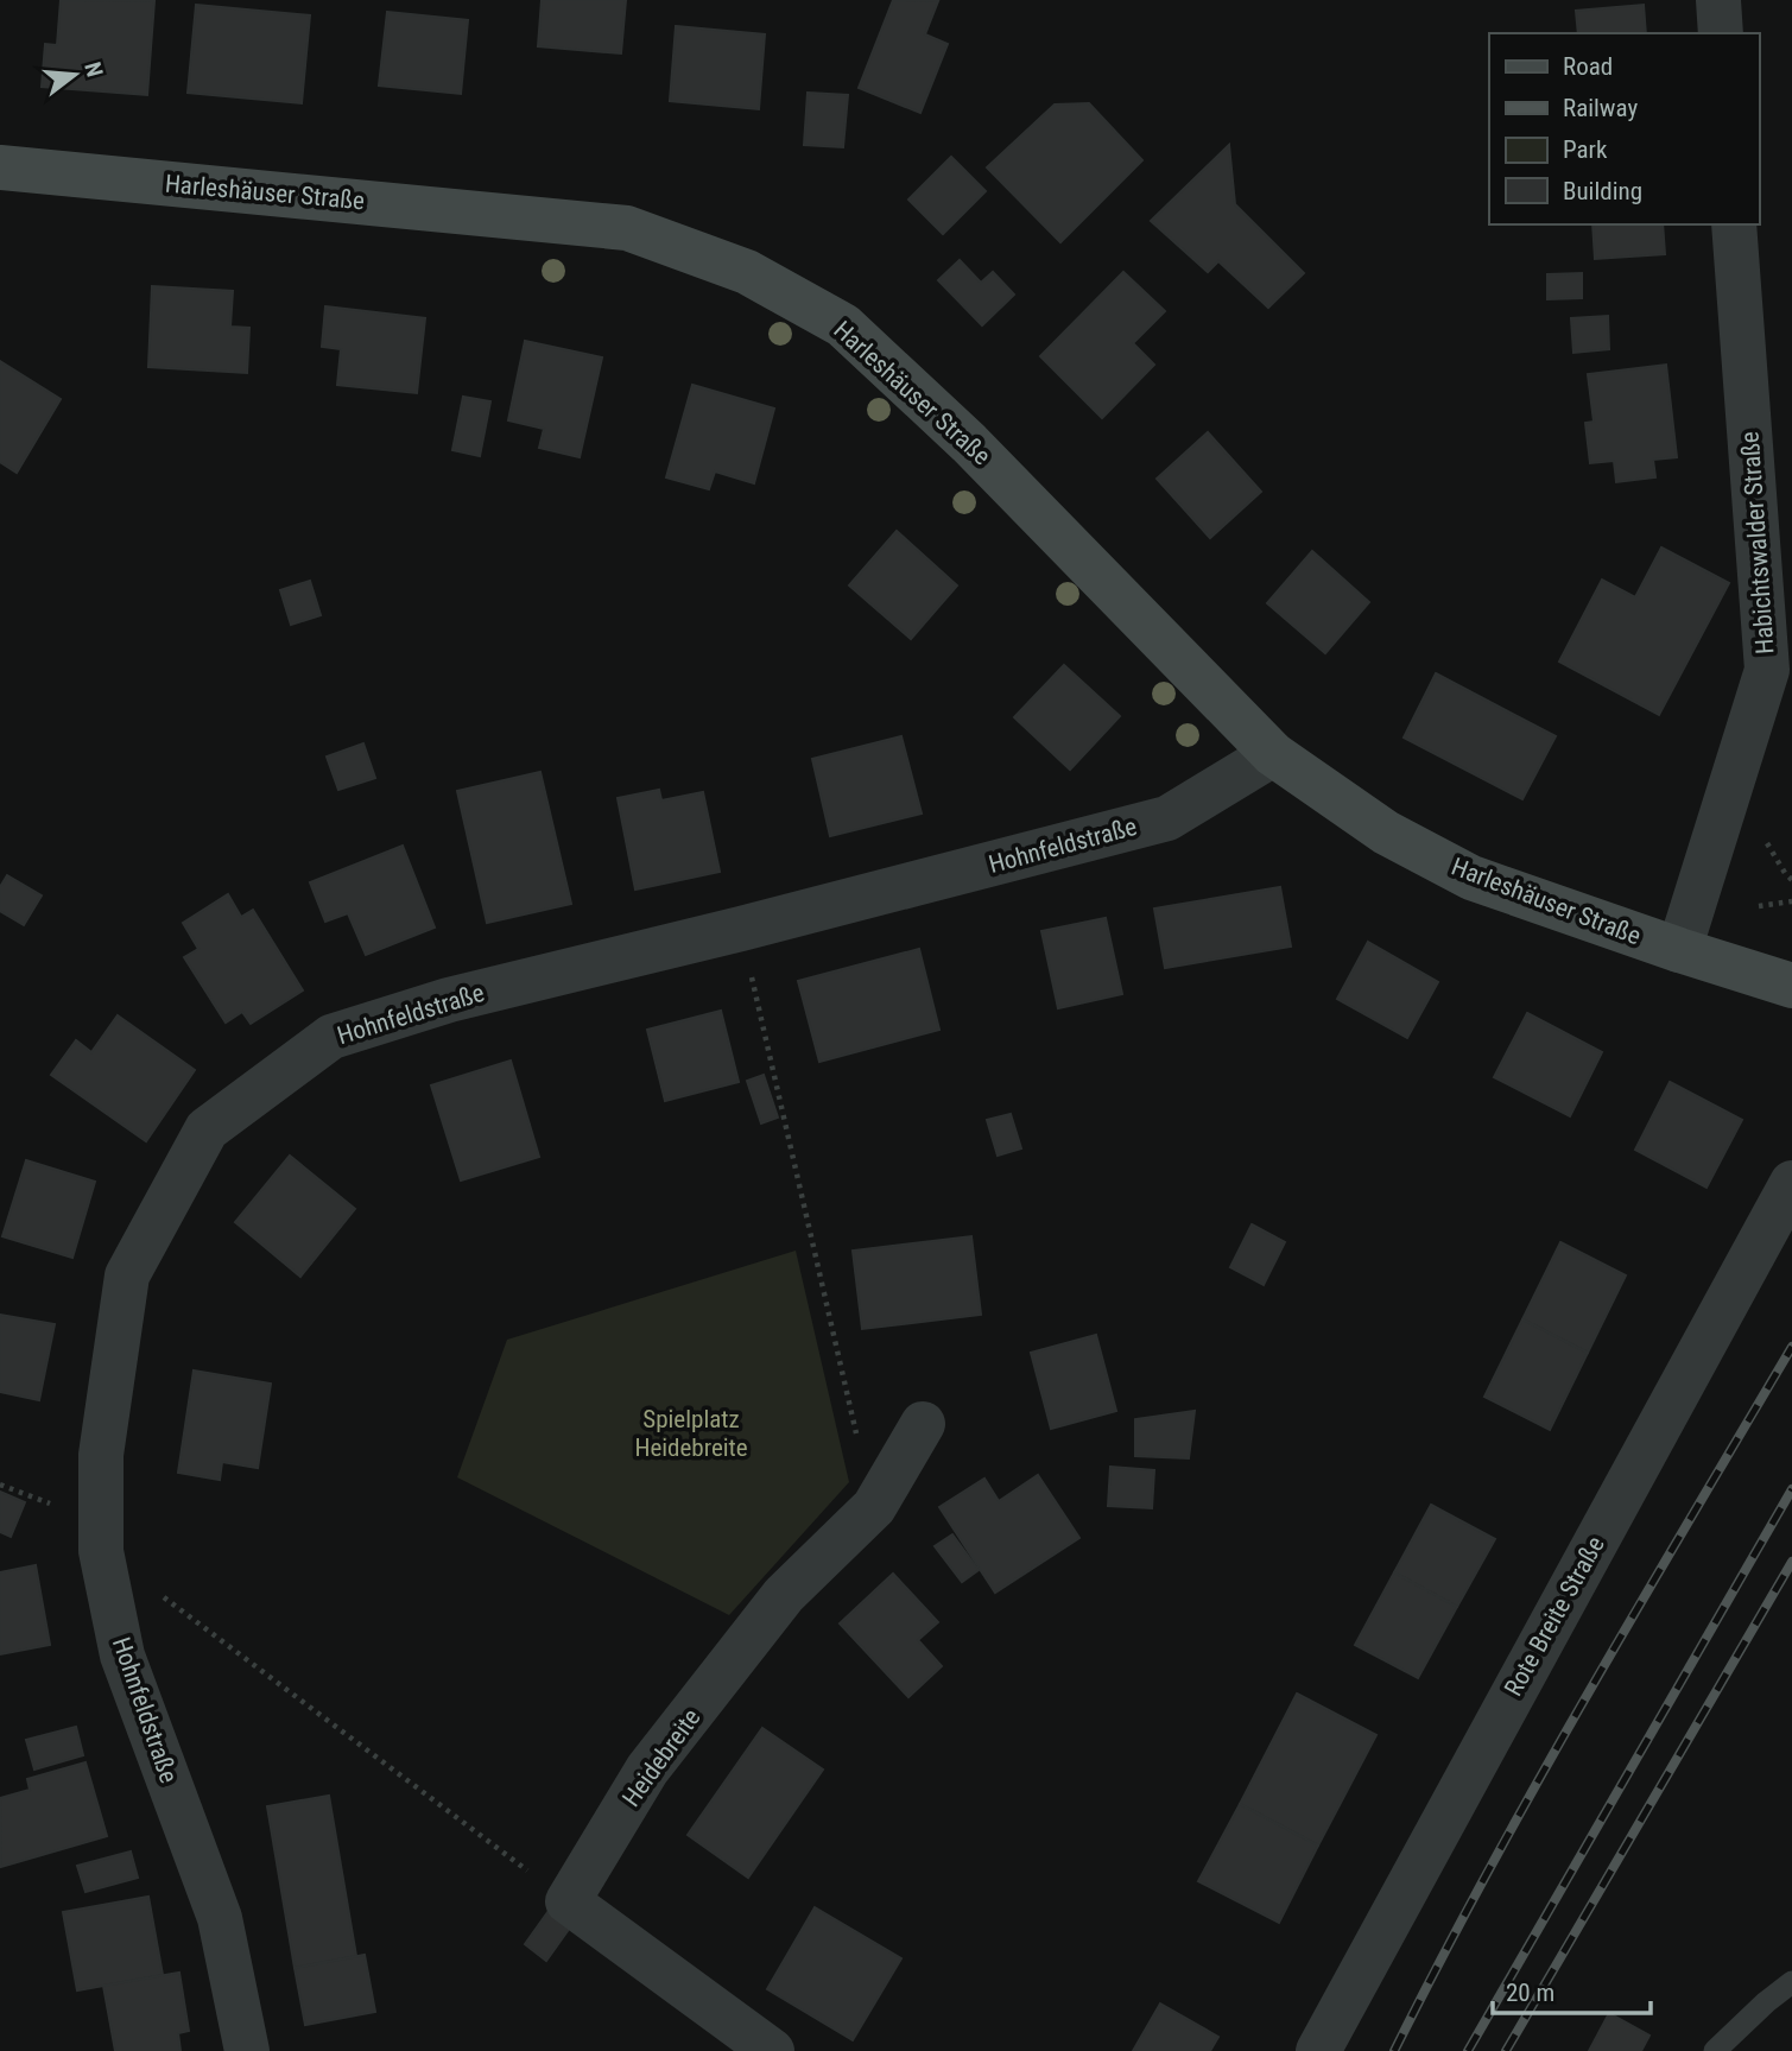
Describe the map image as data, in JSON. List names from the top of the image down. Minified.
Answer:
{"streets":{"main road":["Harleshäuser Straße"],"street":["Habichtswalder Straße","Hohnfeldstraße","Rote Breite Straße","Heidebreite"]},"crossings":[["Harleshäuser Straße","Habichtswalder Straße"],["Harleshäuser Straße","Hohnfeldstraße"]],"parks":["Spielplatz Heidebreite"],"legend":["Road","Railway","Park","Building"],"scale_bar":"20 m","north":"right"}
